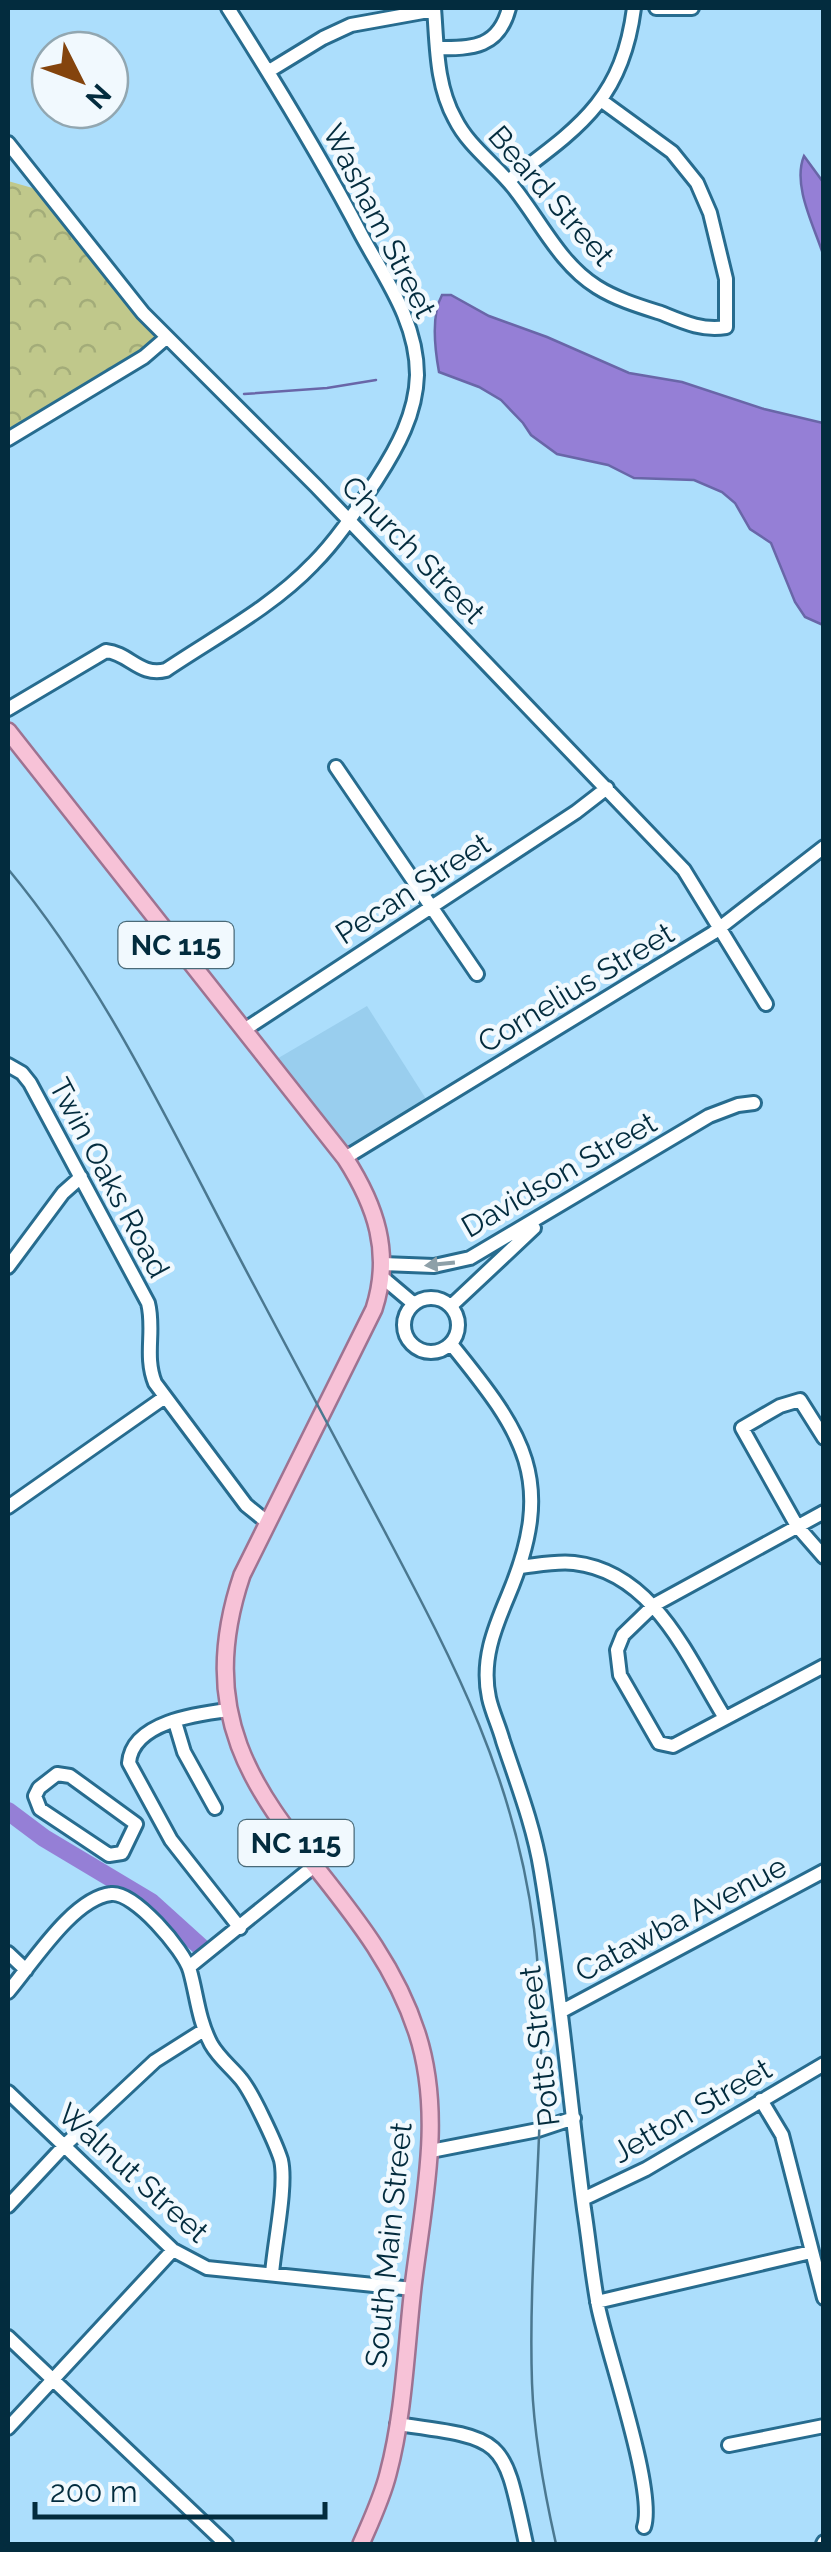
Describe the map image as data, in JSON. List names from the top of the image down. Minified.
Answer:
{"streets":{"main road":["NC 115","South Main Street"],"street":["Beard Street","Washam Street","Church Street","Pecan Street","Cornelius Street","Davidson Street","Twin Oaks Road","Catawba Avenue","Potts Street","Jetton Street","Walnut Street"]},"crossings":[["Washam Street","Church Street"],["Church Street","Pecan Street"],["Church Street","Cornelius Street"],["Pecan Street","NC 115"],["NC 115","Cornelius Street"],["NC 115","Davidson Street"],["NC 115","South Main Street"],["Davidson Street","South Main Street"],["Twin Oaks Road","South Main Street"],["Catawba Avenue","Potts Street"],["Potts Street","Jetton Street"],["Walnut Street","South Main Street"]],"scale_bar":"200 m","north":"bottom right"}
